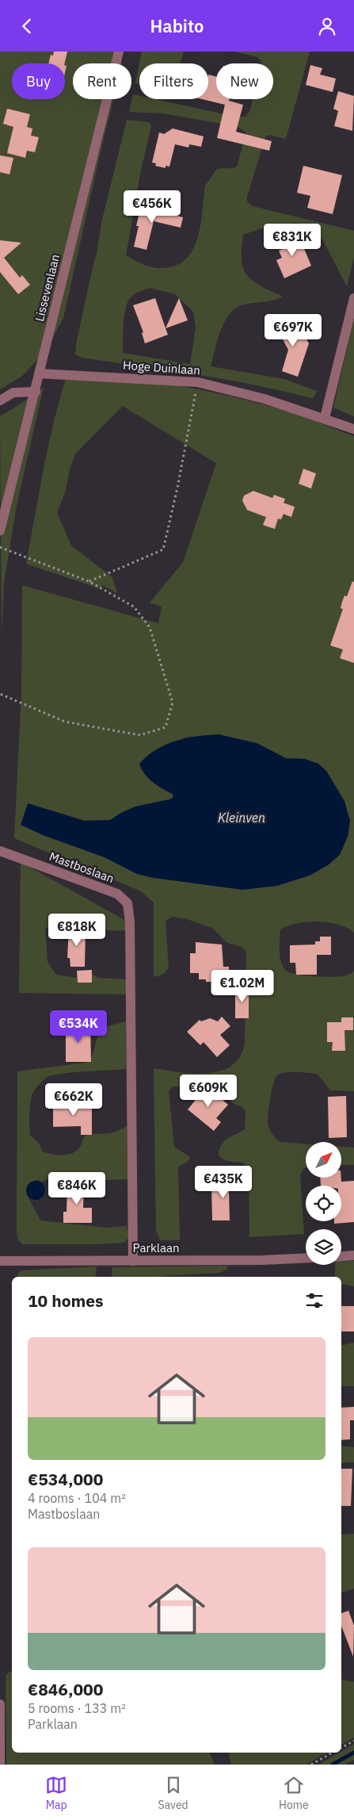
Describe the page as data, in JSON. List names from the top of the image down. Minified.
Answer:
{"streets":{"street":["Lissevenlaan","Hoge Duinlaan","Mastboslaan","Parklaan"]},"crossings":[["Lissevenlaan","Hoge Duinlaan"],["Mastboslaan","Parklaan"]],"water":["Kleinven"],"north":"top right","page":{"header":"Habito","chip":["Buy","Rent","Filters","New"],"price":["€456K","€831K","€697K","€818K","€1.02M","€534K","€609K","€662K","€435K","€846K"],"heading":"10 homes","list":[{"name":"€534,000","note":"4 rooms · 104 m² · Mastboslaan"},{"name":"€846,000","note":"5 rooms · 133 m² · Parklaan"}],"tabs":["Map","Saved","Home"]}}
